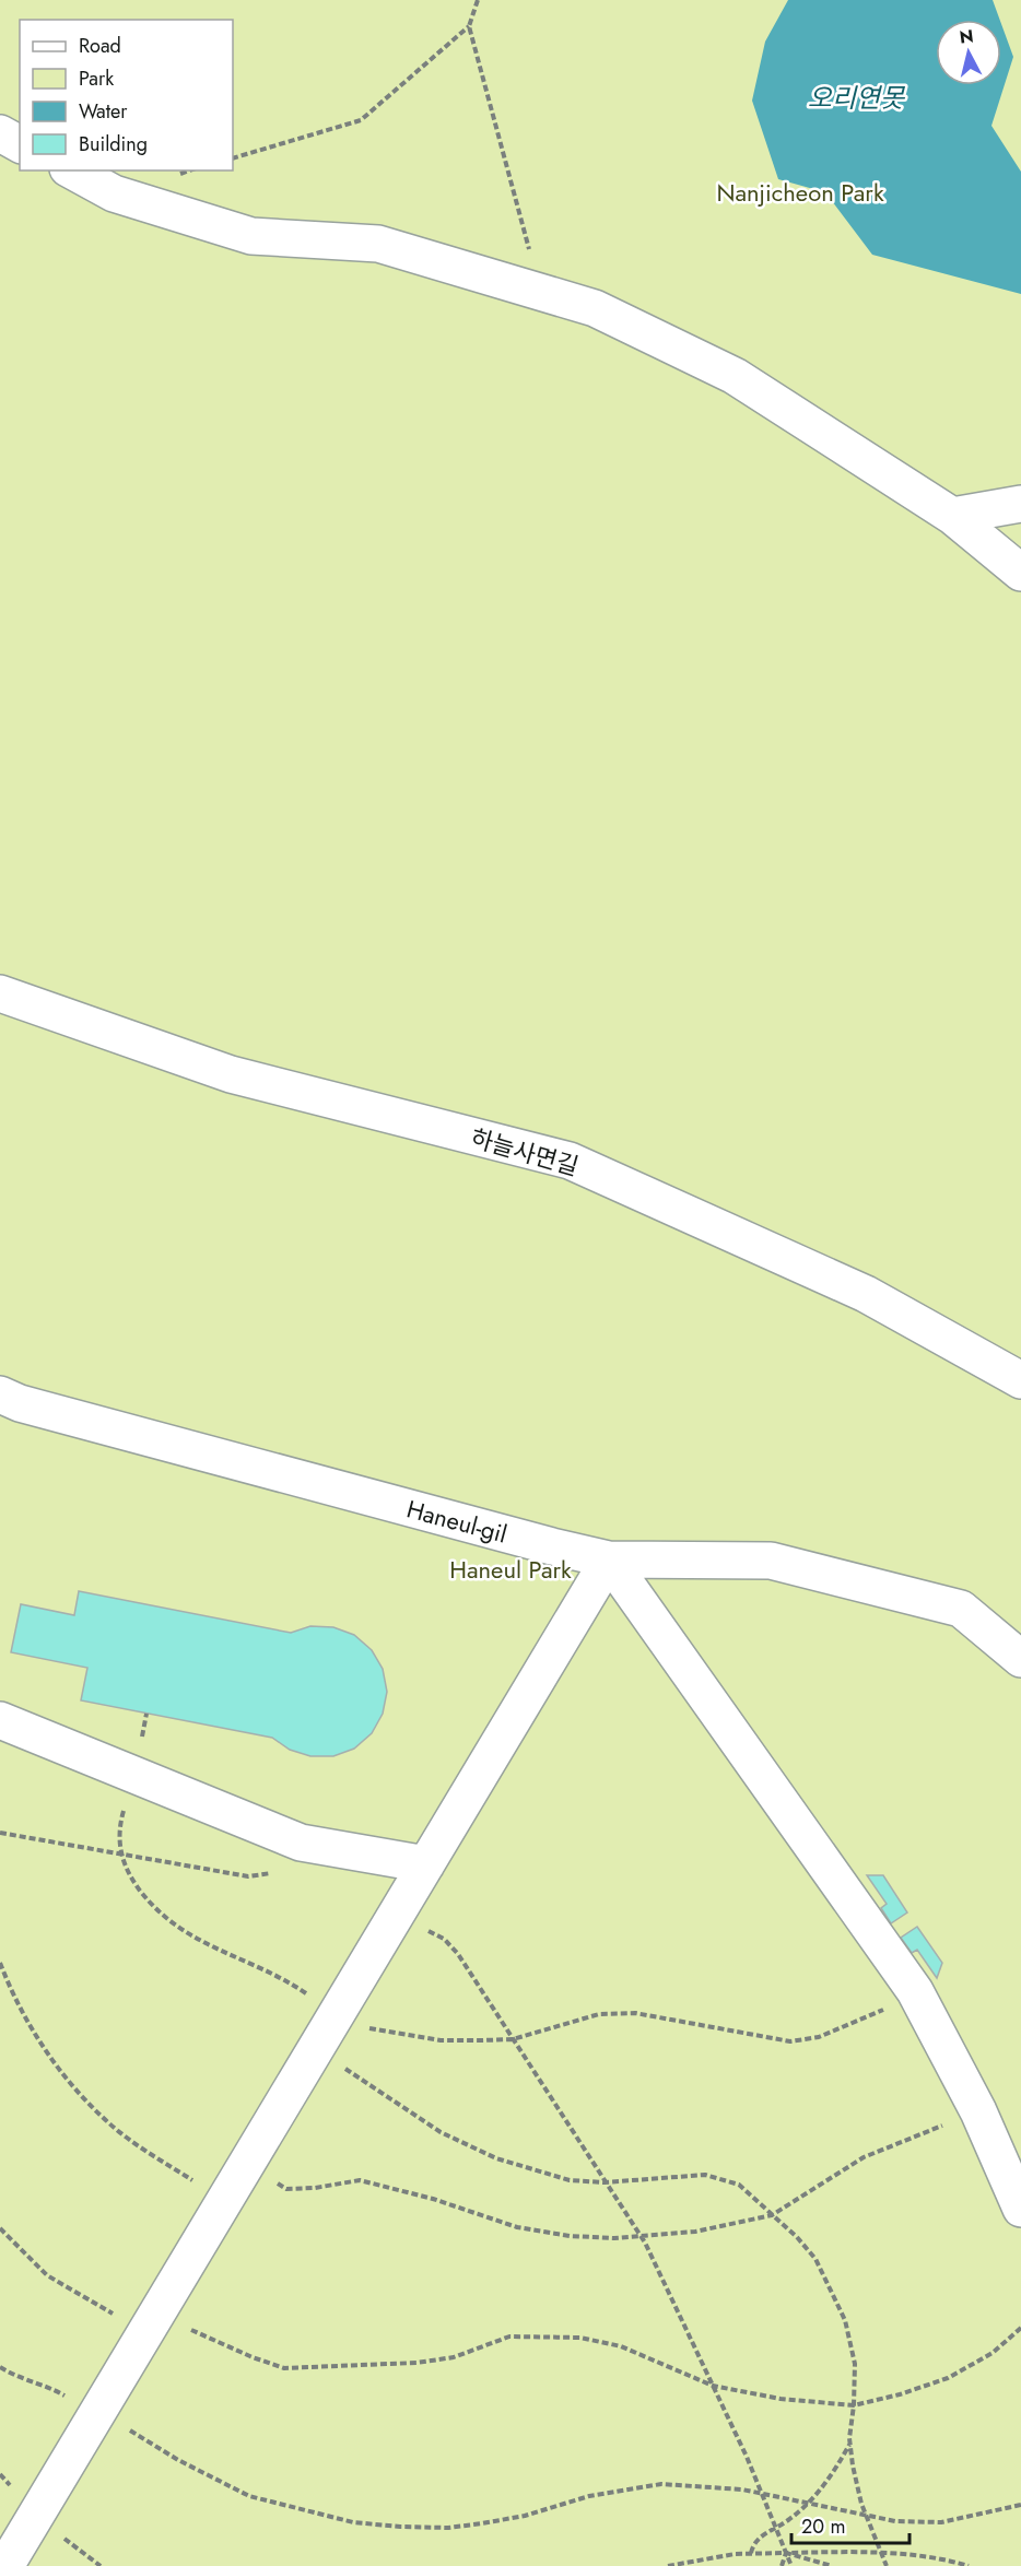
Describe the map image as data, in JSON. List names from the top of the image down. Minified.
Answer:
{"streets":{"street":["하늘사면길","Haneul-gil"]},"water":["오리연못"],"parks":["Nanjicheon Park","Haneul Park"],"legend":["Road","Park","Water","Building"],"scale_bar":"20 m","north":"top"}
